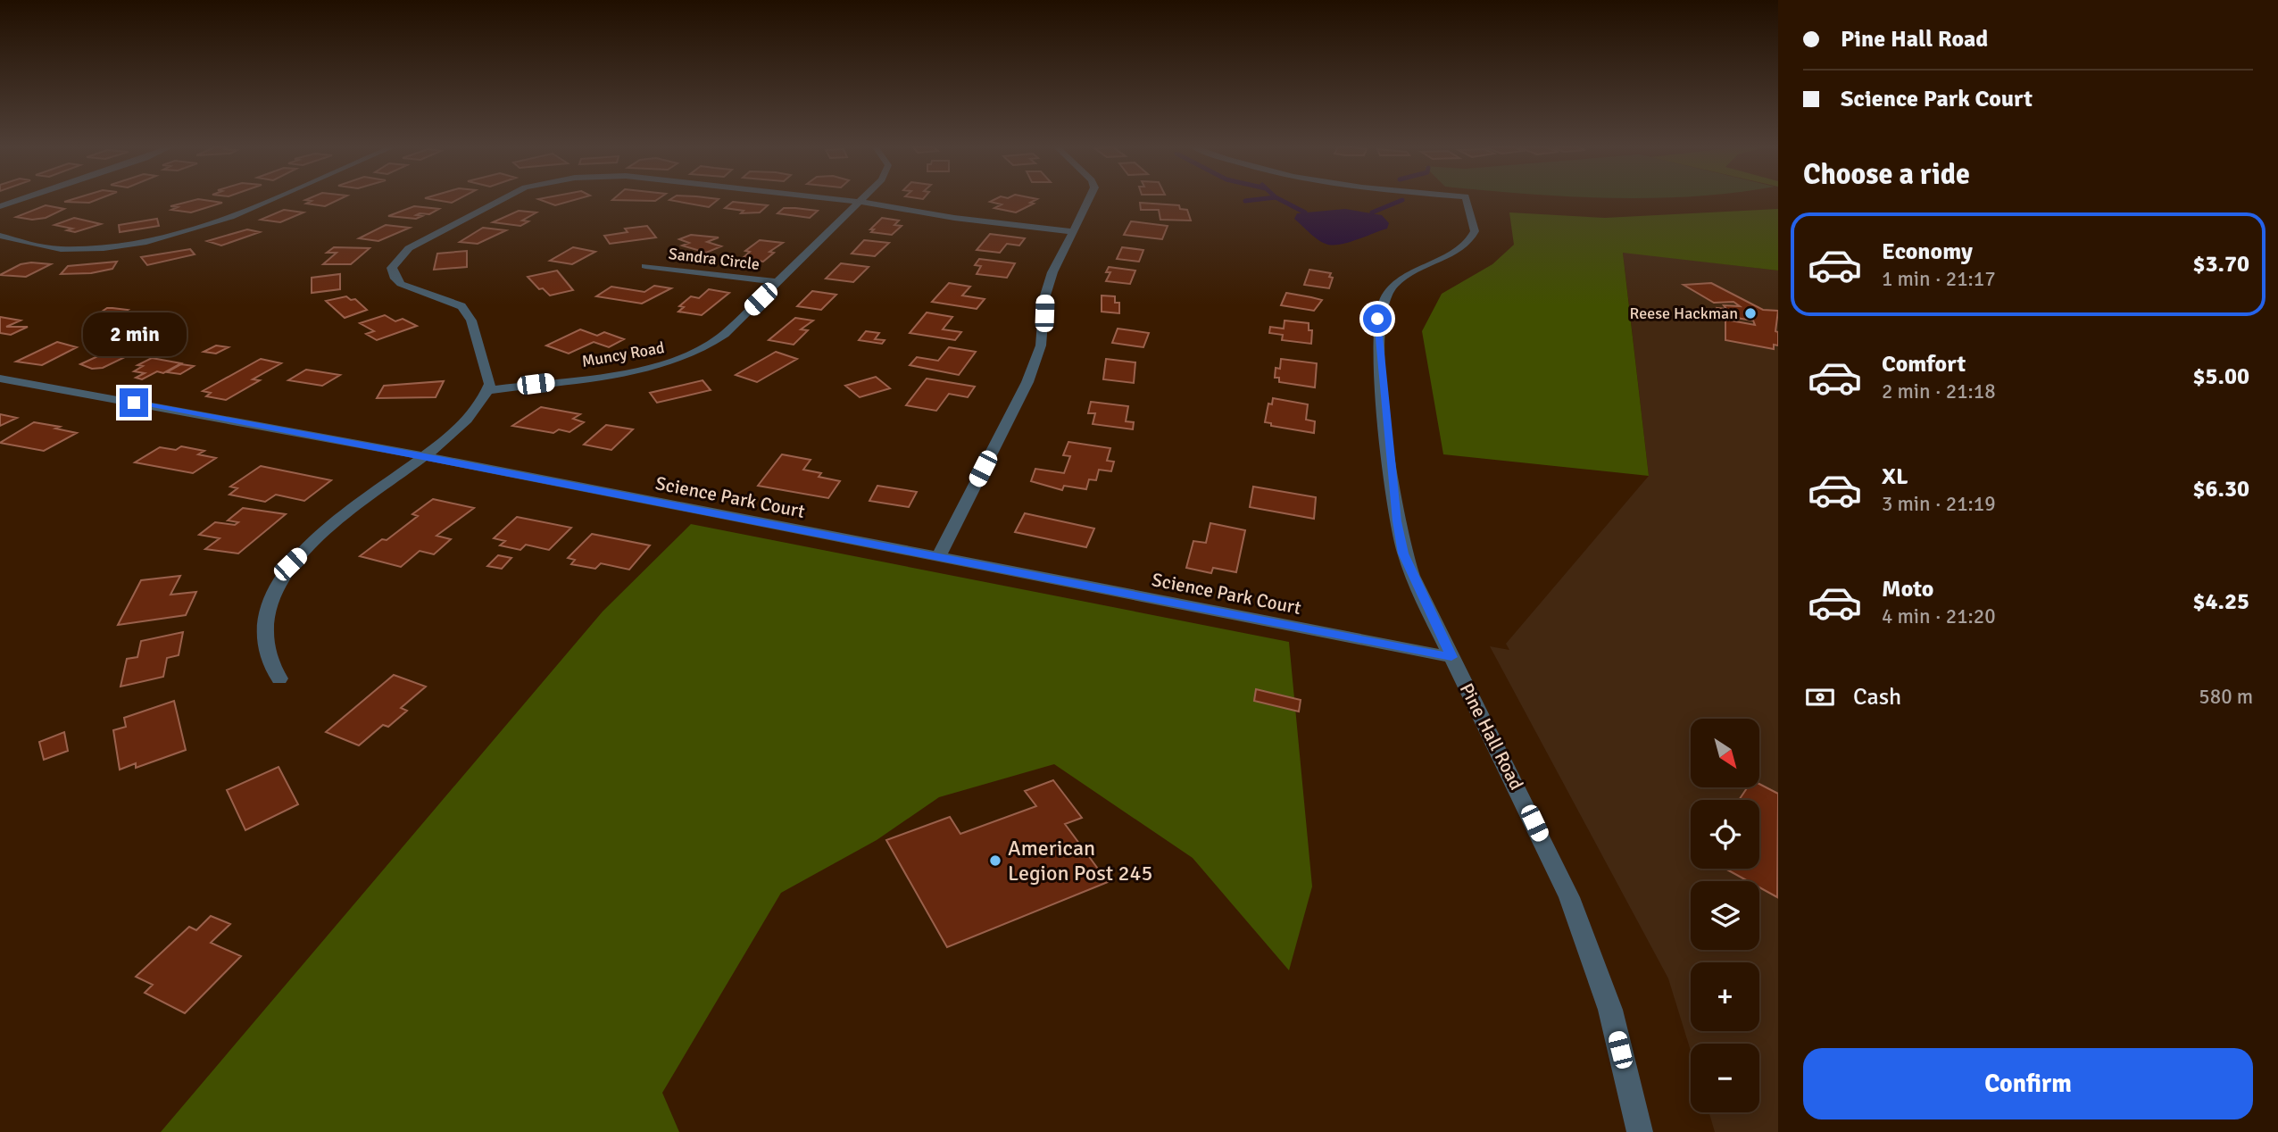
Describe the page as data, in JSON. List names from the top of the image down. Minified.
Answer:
{"streets":{"street":["Sandra Circle","Muncy Road","Science Park Court","Pine Hall Road"]},"crossings":[["Sandra Circle","Muncy Road"],["Science Park Court","Pine Hall Road"]],"places":["Reese Hackman","American Legion Post 245"],"north":"bottom right","page":{"banner":["Pine Hall Road","Science Park Court"],"heading":"Choose a ride","list":[{"name":"Economy","note":"1 min · 21:17","value":"$3.70"},{"name":"Comfort","note":"2 min · 21:18","value":"$5.00"},{"name":"XL","note":"3 min · 21:19","value":"$6.30"},{"name":"Moto","note":"4 min · 21:20","value":"$4.25"}],"bubble":"2 min","pay":["Cash","580 m"],"map_buttons":["+","−"],"buttons":"Confirm"}}
